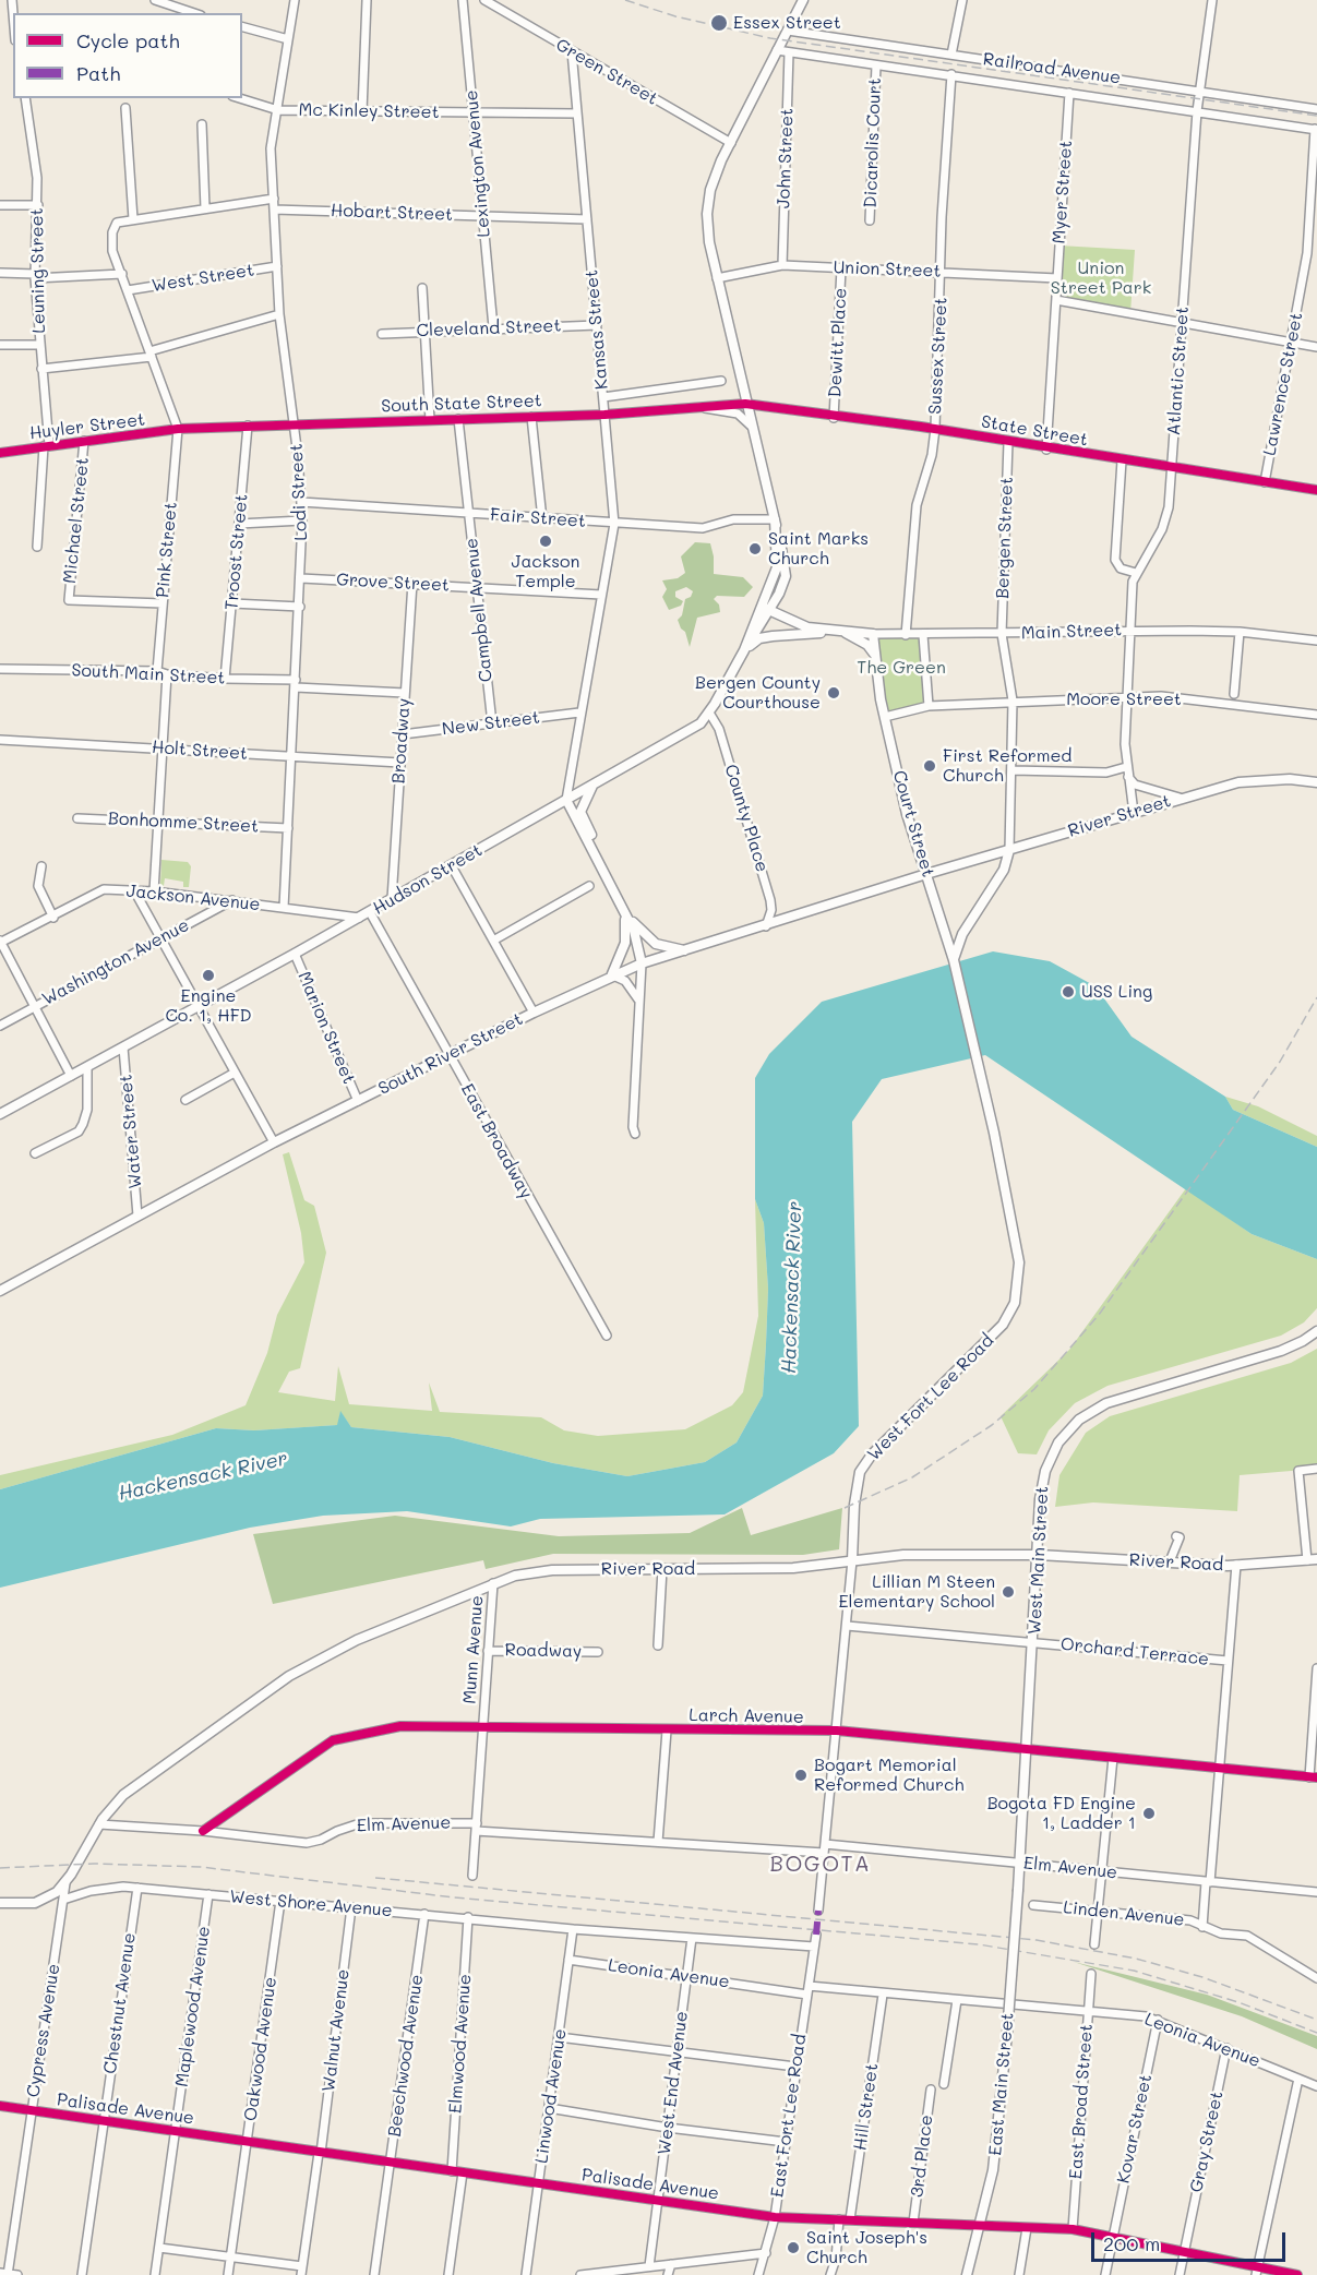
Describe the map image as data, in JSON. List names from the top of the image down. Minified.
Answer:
{"streets":{"main road":["Main Street","River Street","Court Street","Hudson Street","South River Street","West Fort Lee Road","West Main Street","River Road","Cypress Avenue","East Main Street"],"street":["Railroad Avenue","Green Street","Mc Kinley Street","Dicarolis Court","John Street","Lexington Avenue","Myer Street","Hobart Street","Union Street","Leuning Street","West Street","Cleveland Street","Kansas Street","Dewitt Place","Sussex Street","Atlantic Street","Lawrence Street","South State Street","Huyler Street","State Street","Lodi Street","Fair Street","Michael Street","Bergen Street","Pink Street","Troost Street","Grove Street","Campbell Avenue","South Main Street","Moore Street","New Street","Broadway","Holt Street","County Place","Bonhomme Street","Jackson Avenue","Washington Avenue","Marion Street","Water Street","East Broadway","Munn Avenue","Roadway","Orchard Terrace","Larch Avenue","Elm Avenue","West Shore Avenue","Linden Avenue","Leonia Avenue","Chestnut Avenue","Maplewood Avenue","Walnut Avenue","Elmwood Avenue","Oakwood Avenue","Beechwood Avenue","West End Avenue","Linwood Avenue","East Broad Street","Hill Street","Palisade Avenue","East Fort Lee Road","Kovar Street","Gray Street","3rd Place"]},"crossings":[["Railroad Avenue","Dicarolis Court"],["Railroad Avenue","John Street"],["Railroad Avenue","Myer Street"],["Railroad Avenue","Sussex Street"],["Railroad Avenue","Atlantic Street"],["Railroad Avenue","Lawrence Street"],["Green Street","Kansas Street"],["Mc Kinley Street","Lexington Avenue"],["Mc Kinley Street","Kansas Street"],["Mc Kinley Street","Lodi Street"],["John Street","Union Street"],["Lexington Avenue","Hobart Street"],["Lexington Avenue","Cleveland Street"],["Myer Street","Union Street"],["Myer Street","State Street"],["Hobart Street","Kansas Street"],["Hobart Street","Lodi Street"],["Union Street","Dewitt Place"],["Union Street","Sussex Street"],["Leuning Street","Huyler Street"],["West Street","Lodi Street"],["Cleveland Street","Kansas Street"],["Kansas Street","South State Street"],["Kansas Street","Fair Street"],["Kansas Street","Grove Street"],["Kansas Street","New Street"],["Kansas Street","Hudson Street"],["Dewitt Place","State Street"],["Sussex Street","State Street"],["Sussex Street","Main Street"],["Atlantic Street","State Street"],["Atlantic Street","Main Street"],["Atlantic Street","Moore Street"],["Atlantic Street","River Street"],["Lawrence Street","State Street"],["South State Street","Huyler Street"],["South State Street","State Street"],["South State Street","Lodi Street"],["South State Street","Pink Street"],["South State Street","Troost Street"],["South State Street","Campbell Avenue"],["Huyler Street","Michael Street"],["Huyler Street","Pink Street"],["State Street","Bergen Street"],["Lodi Street","Fair Street"],["Lodi Street","Grove Street"],["Lodi Street","South Main Street"],["Lodi Street","Holt Street"],["Lodi Street","Bonhomme Street"],["Lodi Street","Jackson Avenue"],["Fair Street","Campbell Avenue"],["Fair Street","Hudson Street"],["Michael Street","Pink Street"],["Bergen Street","Main Street"],["Bergen Street","Moore Street"],["Bergen Street","River Street"],["Pink Street","South Main Street"],["Troost Street","South Main Street"],["Grove Street","Campbell Avenue"],["Grove Street","Broadway"],["Campbell Avenue","New Street"],["Main Street","Court Street"],["Main Street","Hudson Street"],["South Main Street","Broadway"],["Moore Street","Court Street"],["New Street","Broadway"],["Broadway","Holt Street"],["Broadway","Hudson Street"],["River Street","Court Street"],["River Street","South River Street"],["County Place","Hudson Street"],["County Place","South River Street"],["Court Street","South River Street"],["Court Street","West Fort Lee Road"],["Hudson Street","Jackson Avenue"],["Hudson Street","Marion Street"],["Hudson Street","Water Street"],["Hudson Street","East Broadway"],["Jackson Avenue","Washington Avenue"],["Marion Street","South River Street"],["South River Street","Water Street"],["South River Street","East Broadway"],["West Fort Lee Road","River Road"],["West Fort Lee Road","Orchard Terrace"],["West Fort Lee Road","Larch Avenue"],["West Fort Lee Road","Elm Avenue"],["West Main Street","River Road"],["West Main Street","Orchard Terrace"],["West Main Street","Larch Avenue"],["West Main Street","Elm Avenue"],["West Main Street","East Main Street"],["River Road","Munn Avenue"],["River Road","Elm Avenue"],["River Road","Cypress Avenue"],["Munn Avenue","Roadway"],["Munn Avenue","Larch Avenue"],["Munn Avenue","Elm Avenue"],["Larch Avenue","Elm Avenue"],["West Shore Avenue","Chestnut Avenue"],["West Shore Avenue","Maplewood Avenue"],["West Shore Avenue","Cypress Avenue"],["West Shore Avenue","Walnut Avenue"],["West Shore Avenue","Elmwood Avenue"],["West Shore Avenue","Oakwood Avenue"],["West Shore Avenue","Beechwood Avenue"],["West Shore Avenue","Linwood Avenue"],["Leonia Avenue","West End Avenue"],["Leonia Avenue","Linwood Avenue"],["Leonia Avenue","East Broad Street"],["Leonia Avenue","Hill Street"],["Leonia Avenue","East Fort Lee Road"],["Leonia Avenue","Kovar Street"],["Leonia Avenue","Gray Street"],["Chestnut Avenue","Palisade Avenue"],["Maplewood Avenue","Palisade Avenue"],["Cypress Avenue","Palisade Avenue"],["Walnut Avenue","Palisade Avenue"],["Elmwood Avenue","Palisade Avenue"],["Oakwood Avenue","Palisade Avenue"],["Beechwood Avenue","Palisade Avenue"],["West End Avenue","Palisade Avenue"],["East Main Street","Palisade Avenue"],["Linwood Avenue","Palisade Avenue"],["East Broad Street","Palisade Avenue"],["Hill Street","Palisade Avenue"],["Palisade Avenue","East Fort Lee Road"],["Palisade Avenue","Kovar Street"],["Palisade Avenue","Gray Street"],["Palisade Avenue","3rd Place"]],"districts":["BOGOTA"],"water":["Hackensack River"],"parks":["Union Street Park","The Green"],"places":["Essex Street","Jackson Temple","Saint Marks Church","Bergen County Courthouse","First Reformed Church","Engine Co. 1, HFD","USS Ling","Lillian M Steen Elementary School","Bogart Memorial Reformed Church","Bogota FD Engine 1, Ladder 1","Saint Joseph's Church"],"legend":["Cycle path","Path"],"scale_bar":"200 m"}
